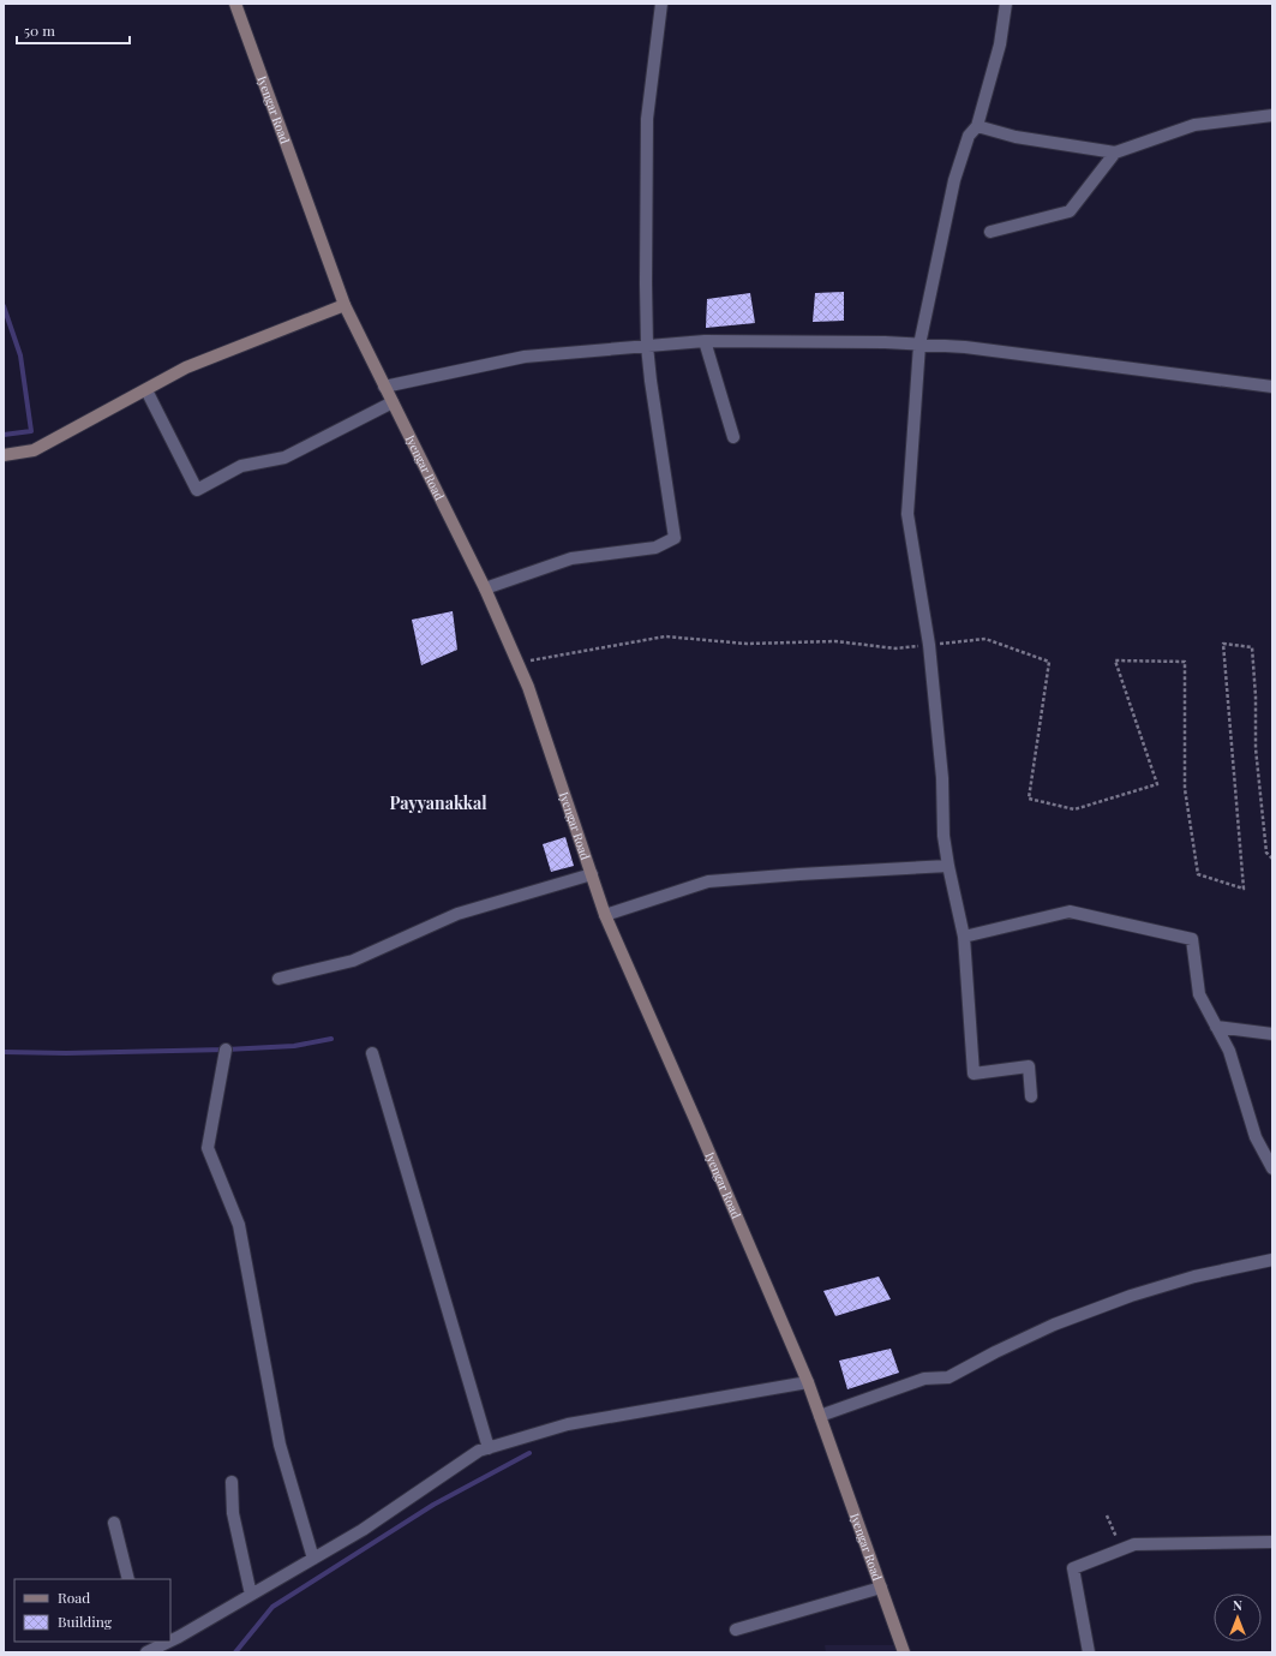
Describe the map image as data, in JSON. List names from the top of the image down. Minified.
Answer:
{"streets":{"main road":["Iyengar Road"]},"districts":["Payyanakkal"],"legend":["Road","Building"],"scale_bar":"50 m","north":"top"}
